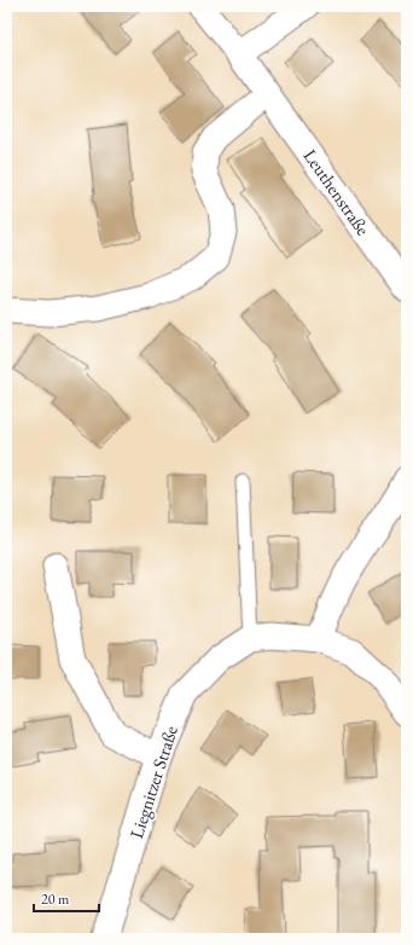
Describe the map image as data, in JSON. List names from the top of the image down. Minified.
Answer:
{"streets":{"street":["Leuthenstraße","Liegnitzer Straße"]},"scale_bar":"20 m"}
